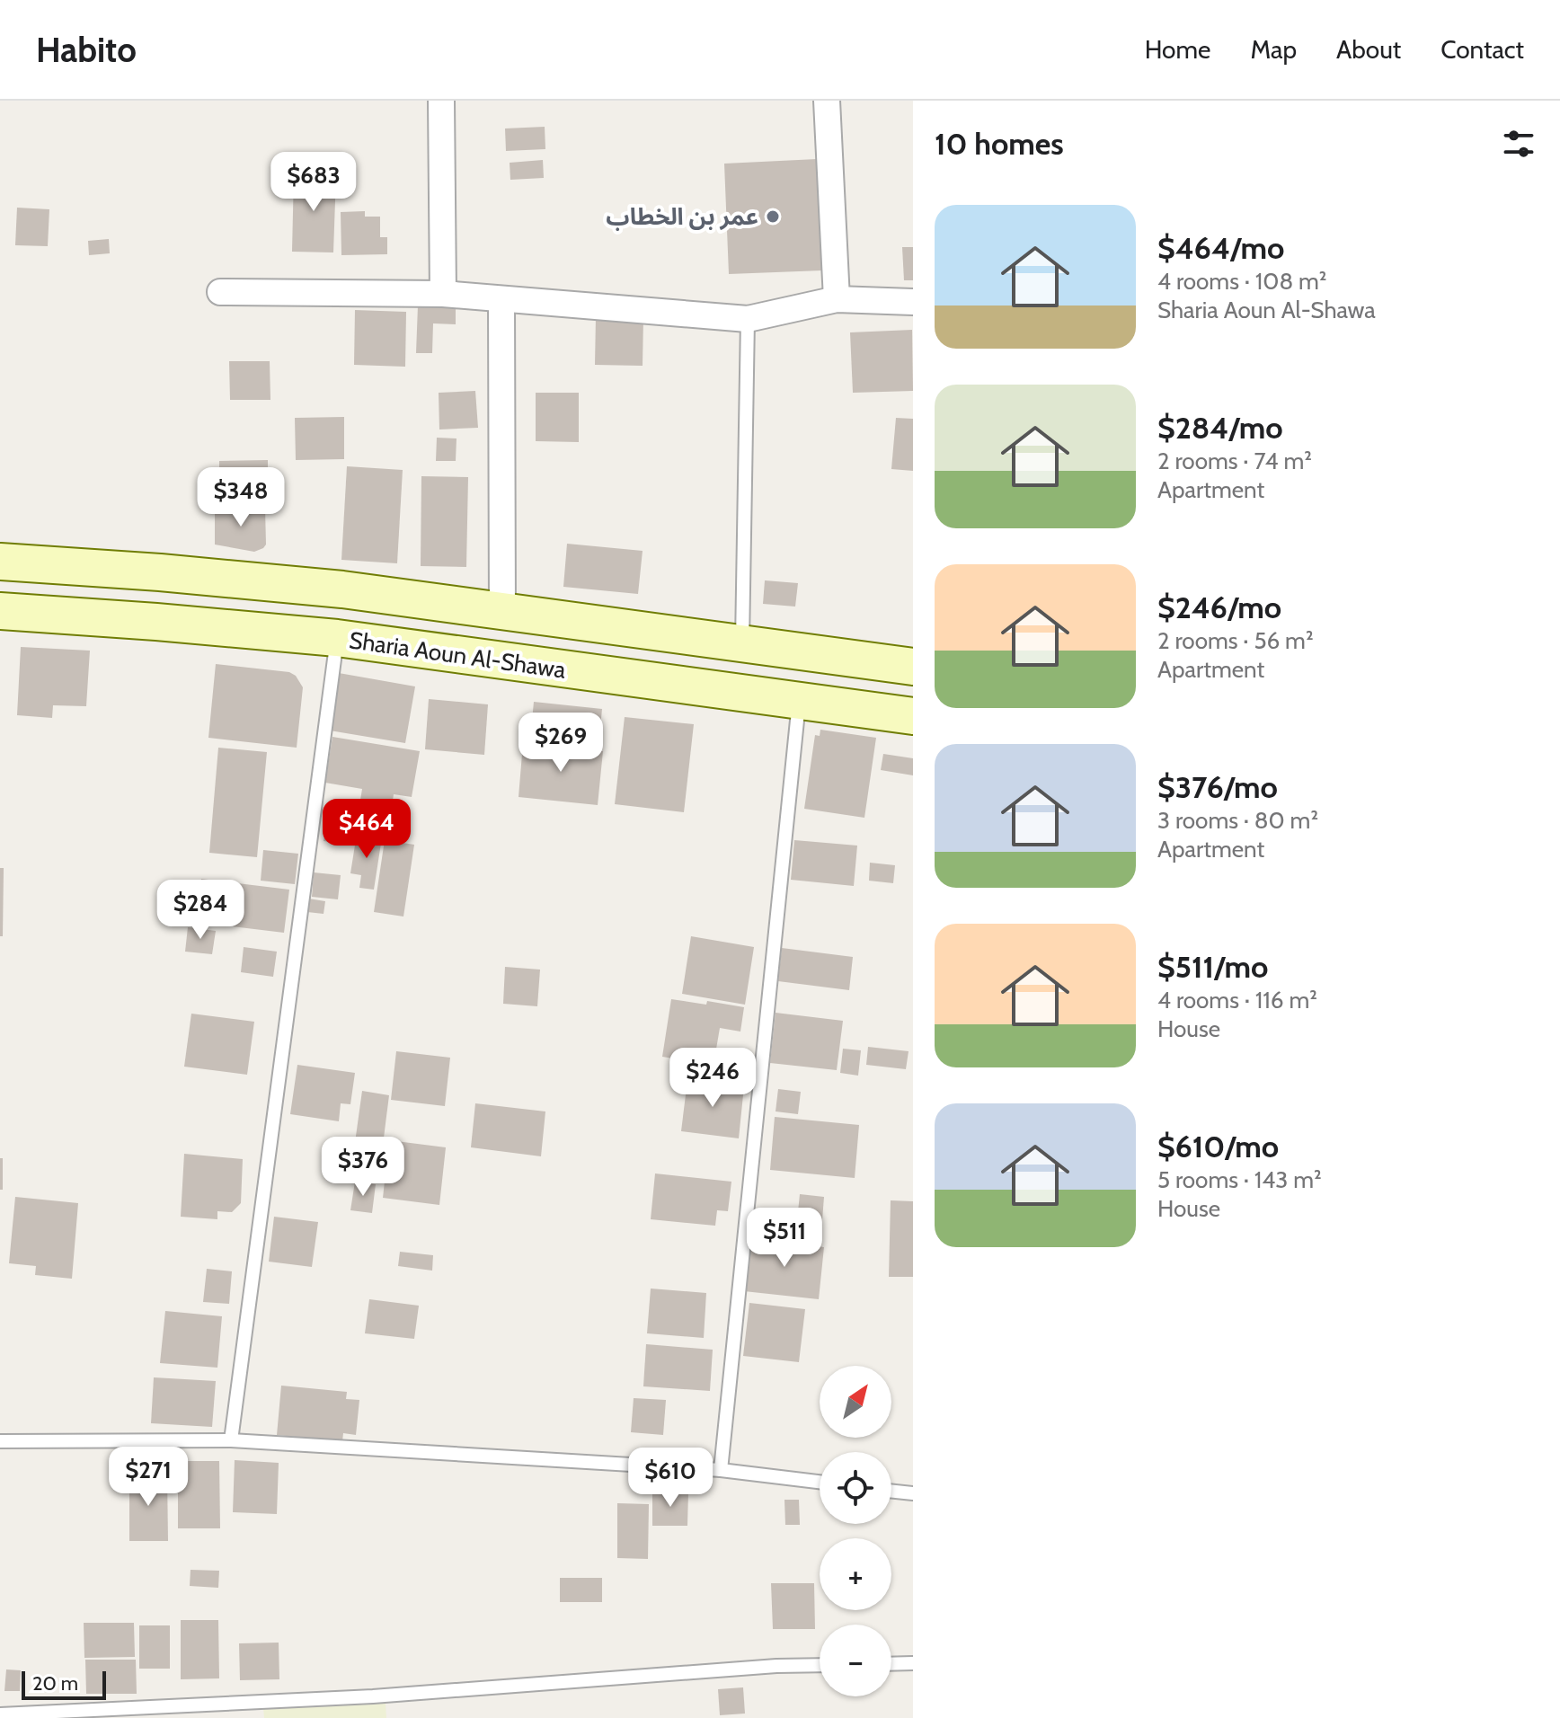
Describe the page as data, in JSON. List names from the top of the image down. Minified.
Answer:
{"streets":{"main road":["Sharia Aoun Al-Shawa"]},"places":["عمر بن الخطاب"],"scale_bar":"20 m","north":"top right","page":{"header":"Habito","nav":["Home","Map","About","Contact"],"heading":"10 homes","price":["$683","$348","$269","$464","$284","$246","$376","$511","$271","$610"],"list":[{"name":"$464/mo","note":"4 rooms · 108 m² · Sharia Aoun Al-Shawa"},{"name":"$284/mo","note":"2 rooms · 74 m² · Apartment"},{"name":"$246/mo","note":"2 rooms · 56 m² · Apartment"},{"name":"$376/mo","note":"3 rooms · 80 m² · Apartment"},{"name":"$511/mo","note":"4 rooms · 116 m² · House"},{"name":"$610/mo","note":"5 rooms · 143 m² · House"}],"map_buttons":["+","−"],"scale":"20 m"}}
